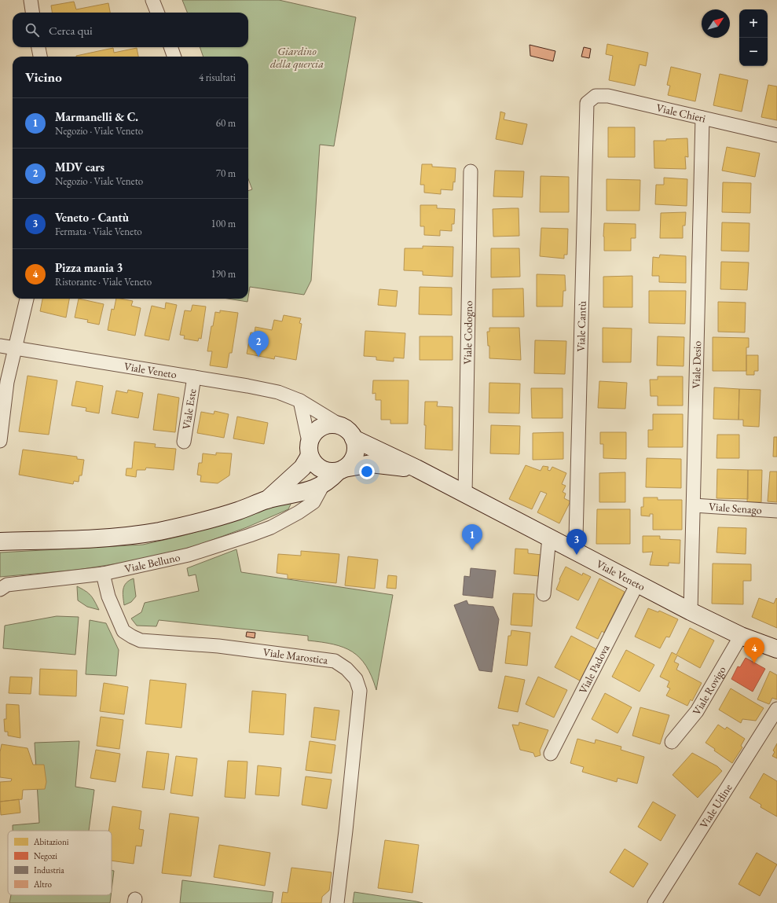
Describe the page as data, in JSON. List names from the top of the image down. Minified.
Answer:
{"streets":{"main road":["Viale Veneto"],"street":["Viale Chieri","Viale Cantù","Viale Codogno","Viale Desio","Viale Este","Viale Senago","Viale Belluno","Viale Marostica","Viale Padova","Viale Rovigo","Viale Udine"]},"crossings":[["Viale Chieri","Viale Cantù"],["Viale Chieri","Viale Desio"],["Viale Cantù","Viale Veneto"],["Viale Codogno","Viale Veneto"],["Viale Desio","Viale Veneto"],["Viale Desio","Viale Senago"],["Viale Veneto","Viale Este"],["Viale Veneto","Viale Padova"],["Viale Veneto","Viale Rovigo"],["Viale Belluno","Viale Marostica"]],"parks":["Giardino della quercia"],"legend":["Abitazioni","Negozi","Industria","Altro"],"north":"top right","page":{"map_buttons":["+","−"],"search":"Cerca qui","heading":["Vicino","4 risultati"],"list":[{"mark":"1","name":"Marmanelli & C.","note":"Negozio · Viale Veneto","value":"60 m"},{"mark":"2","name":"MDV cars","note":"Negozio · Viale Veneto","value":"70 m"},{"mark":"3","name":"Veneto - Cantù","note":"Fermata · Viale Veneto","value":"100 m"},{"mark":"4","name":"Pizza mania 3","note":"Ristorante · Viale Veneto","value":"190 m"}],"pins":["2","1","3","4"]}}
